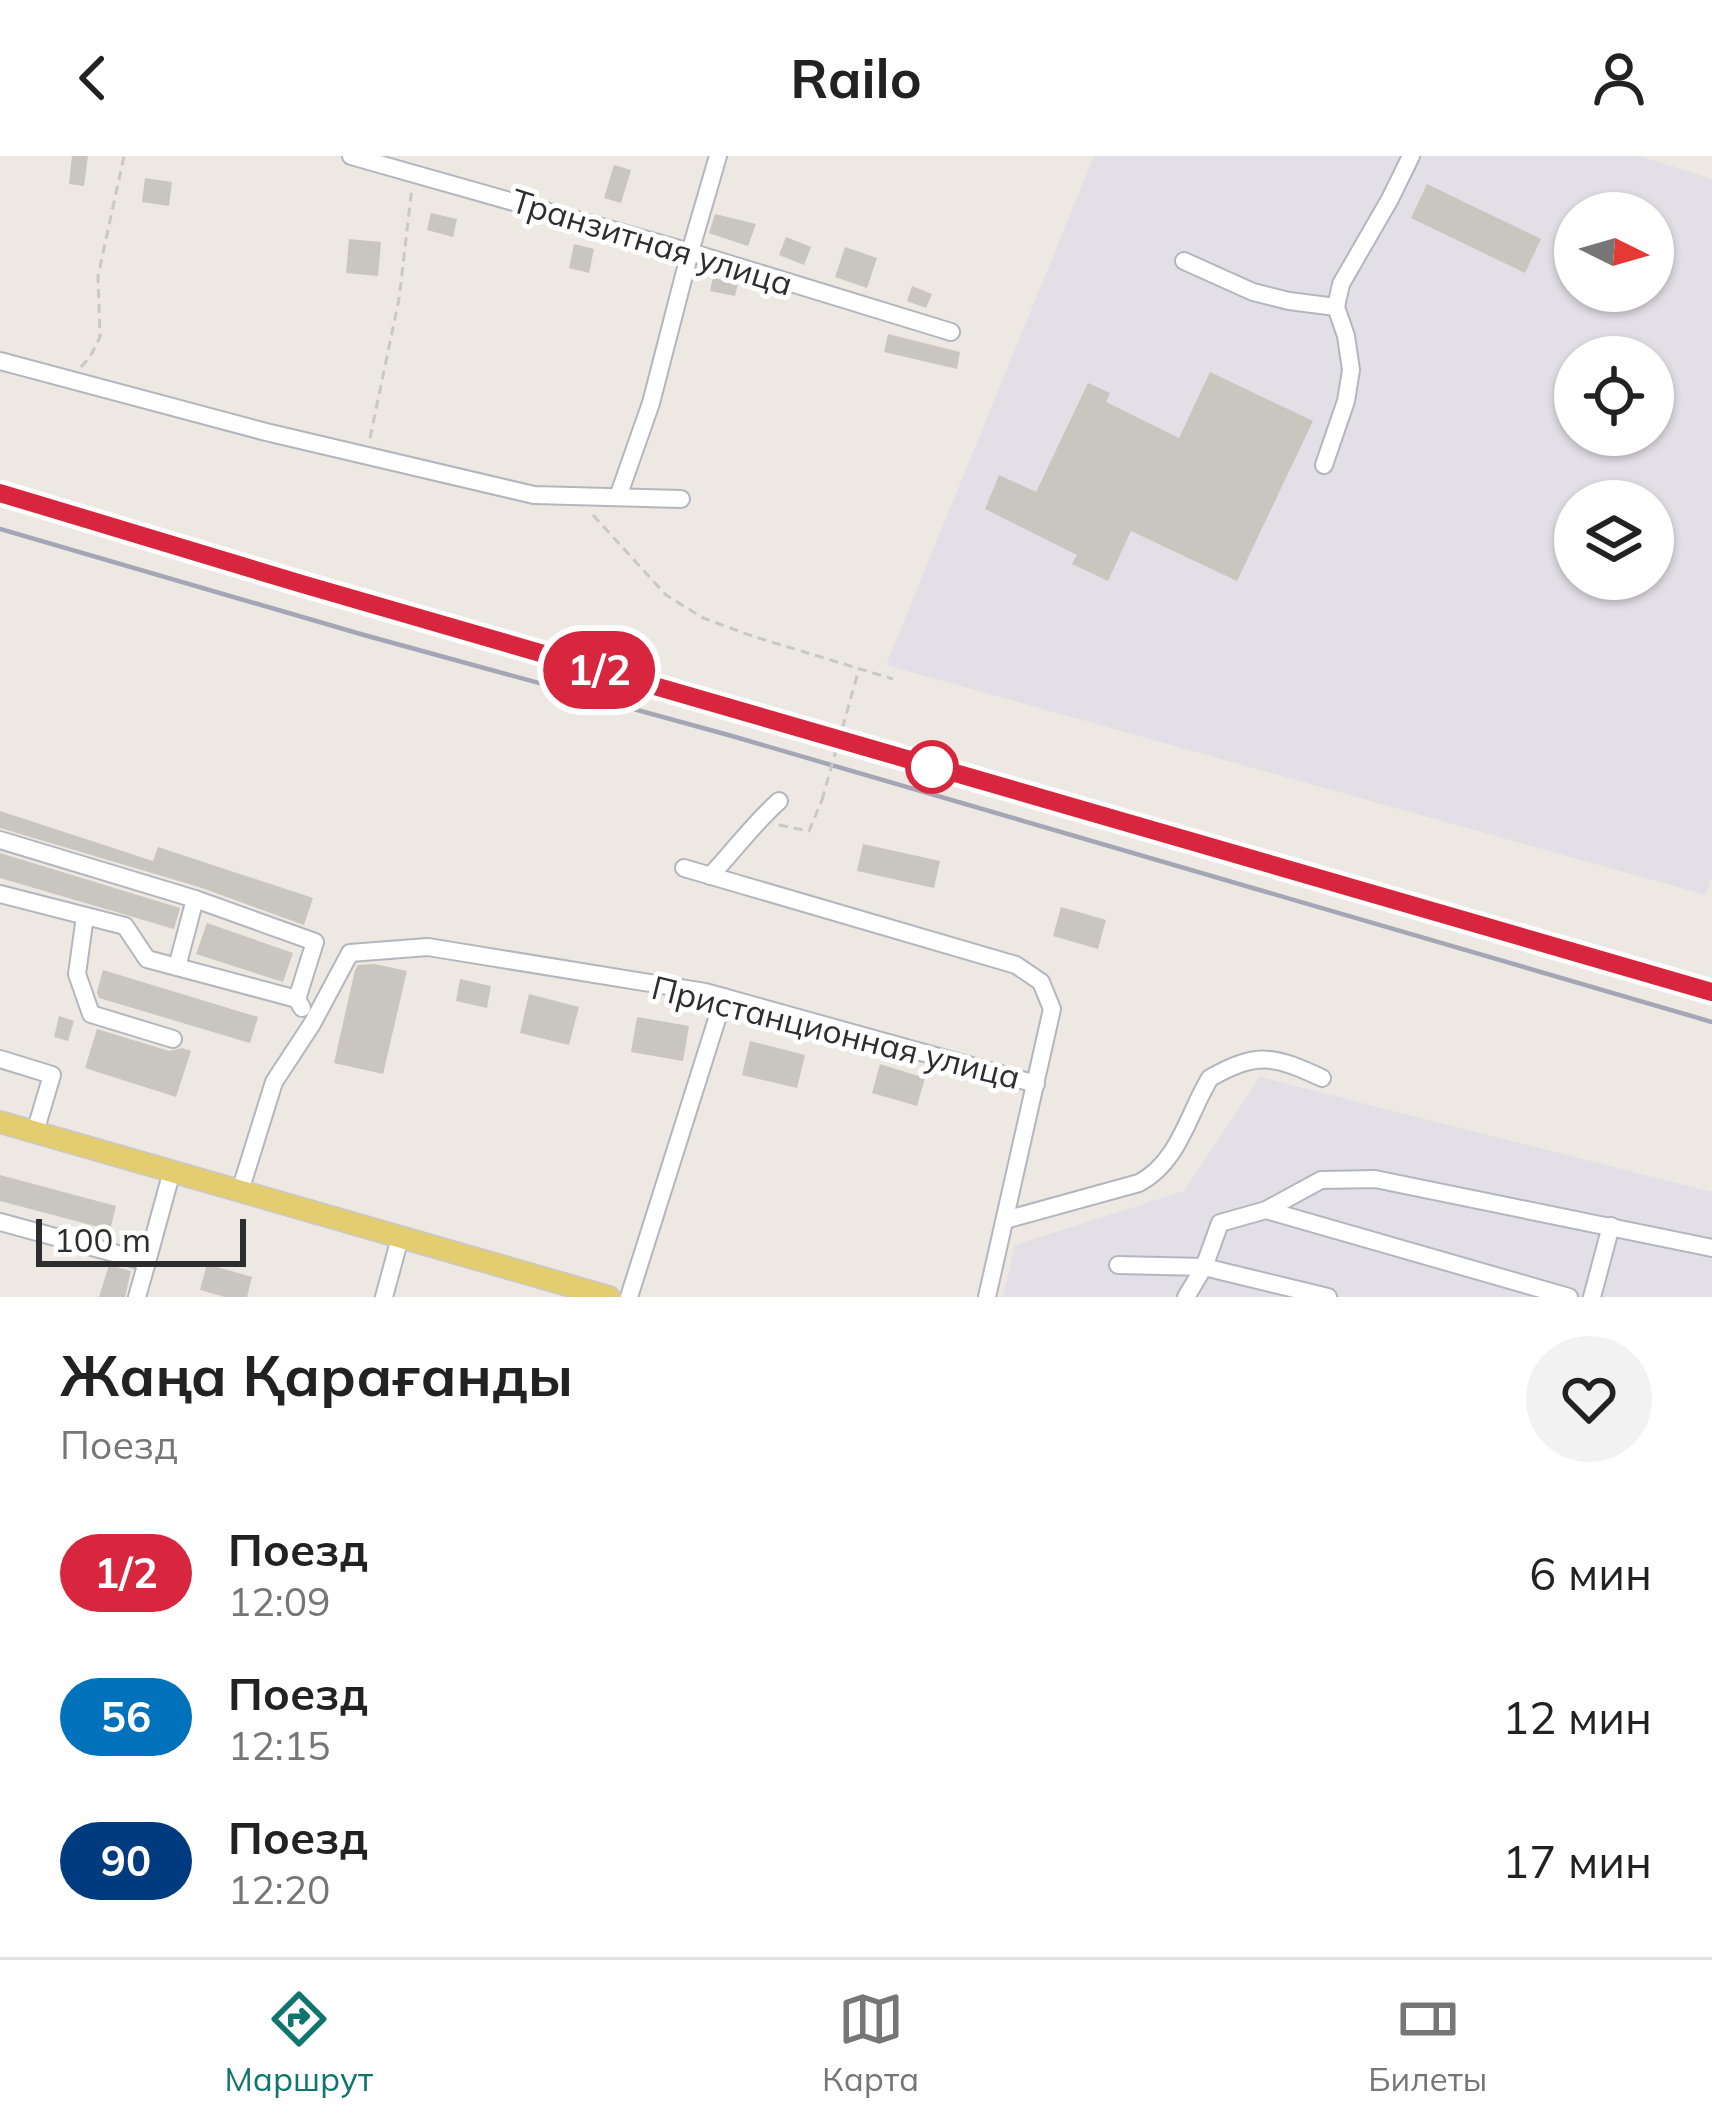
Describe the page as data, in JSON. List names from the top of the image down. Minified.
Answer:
{"streets":{"street":["Транзитная улица","Пристанционная улица"]},"scale_bar":"100 m","north":"right","page":{"header":"Railo","on_map":"1/2","scale":"100 m","heading":["Жаңа Қарағанды","Поезд"],"list":[{"mark":"1/2","name":"Поезд","note":"12:09","value":"6 мин"},{"mark":"56","name":"Поезд","note":"12:15","value":"12 мин"},{"mark":"90","name":"Поезд","note":"12:20","value":"17 мин"}],"tabs":["Маршрут","Карта","Билеты"]}}
